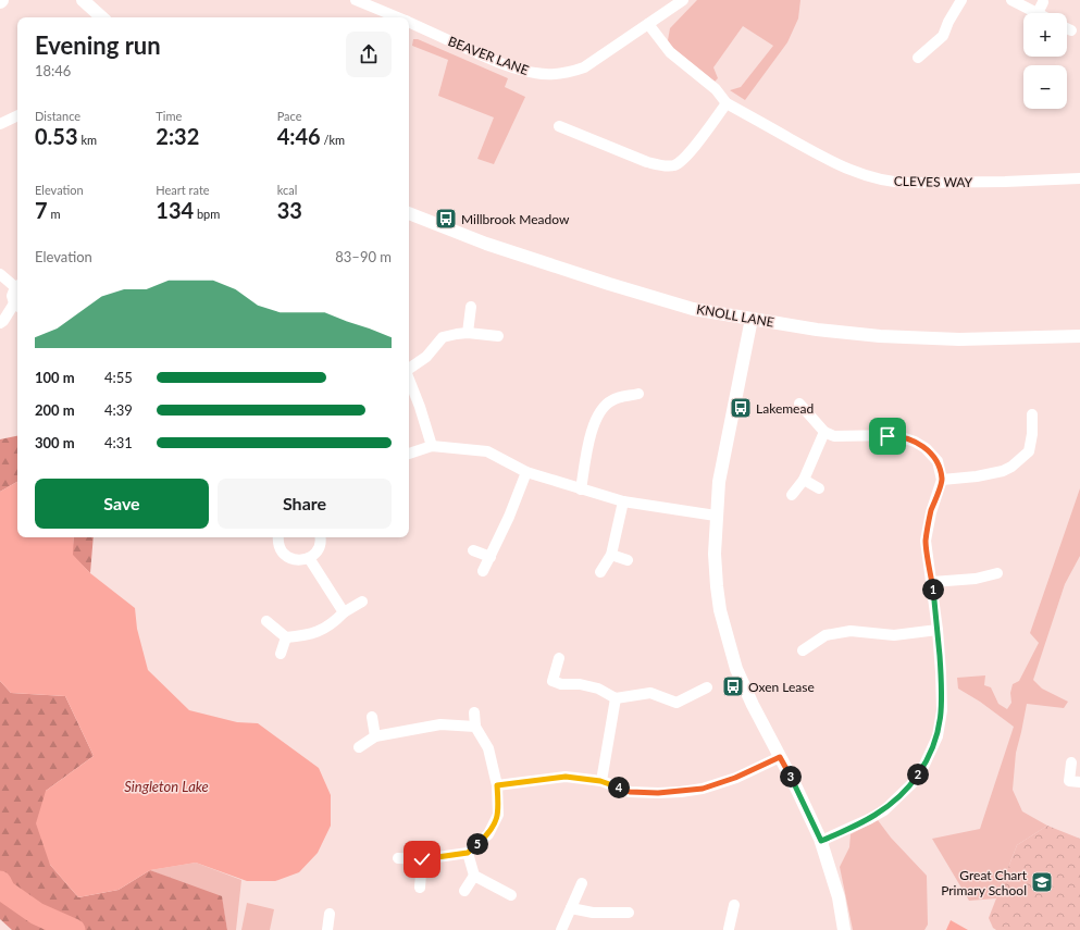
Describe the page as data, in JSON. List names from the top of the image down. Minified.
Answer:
{"streets":{"street":["BEAVER LANE","CLEVES WAY","KNOLL LANE"]},"crossings":[["BEAVER LANE","CLEVES WAY"]],"water":["Singleton Lake"],"places":{"bus stop":["Millbrook Meadow","Lakemead","Oxen Lease"],"school or university":["Great Chart Primary School"]},"page":{"map_buttons":["+","−"],"heading":["Evening run","18:46"],"stats":[["Distance","0.53 km"],["Time","2:32"],["Pace","4:46 /km"],["Elevation","7 m"],["Heart rate","134 bpm"],["kcal","33"]],"chart":["Elevation","83–90 m"],"list":[{"name":"100 m","note":"4:55"},{"name":"200 m","note":"4:39"},{"name":"300 m","note":"4:31"}],"buttons":["Save","Share"],"pins":["1","2","3","4","5"]}}
